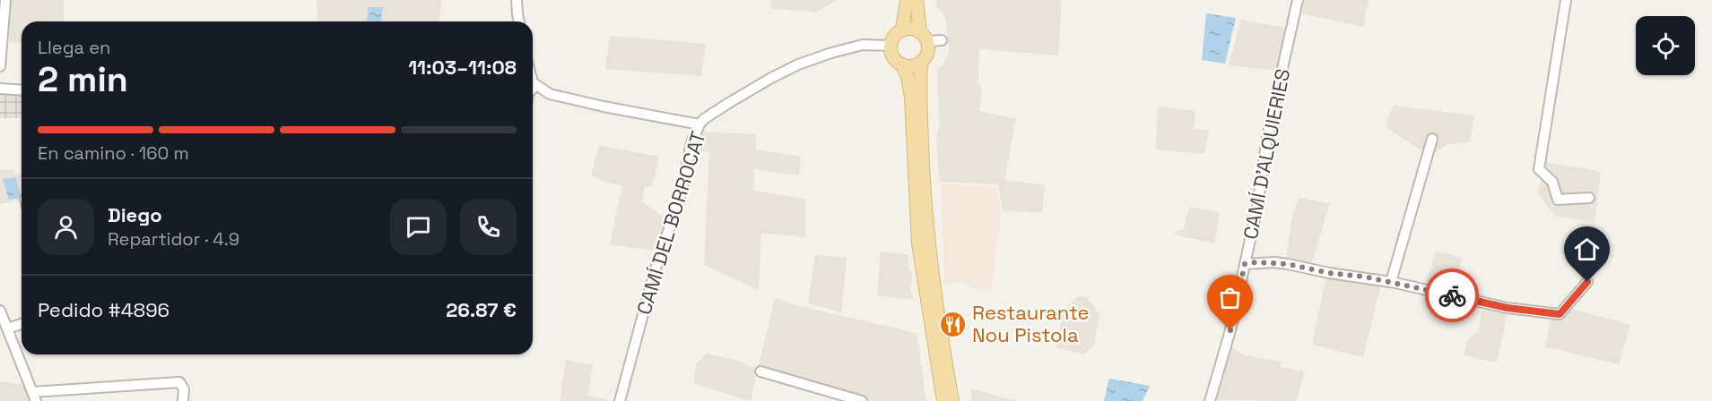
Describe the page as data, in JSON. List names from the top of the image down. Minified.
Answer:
{"streets":{"street":["CAMÍ D'ALQUIERIES","CAMÍ DEL BORROCAT"]},"places":{"restaurant":["Restaurante Nou Pistola"]},"page":{"heading":["2 min","Llega en","11:03–11:08"],"panel":["Diego","Repartidor · 4.9","Pedido #4896","26.87 €"],"bar":"En camino · 160 m"}}
